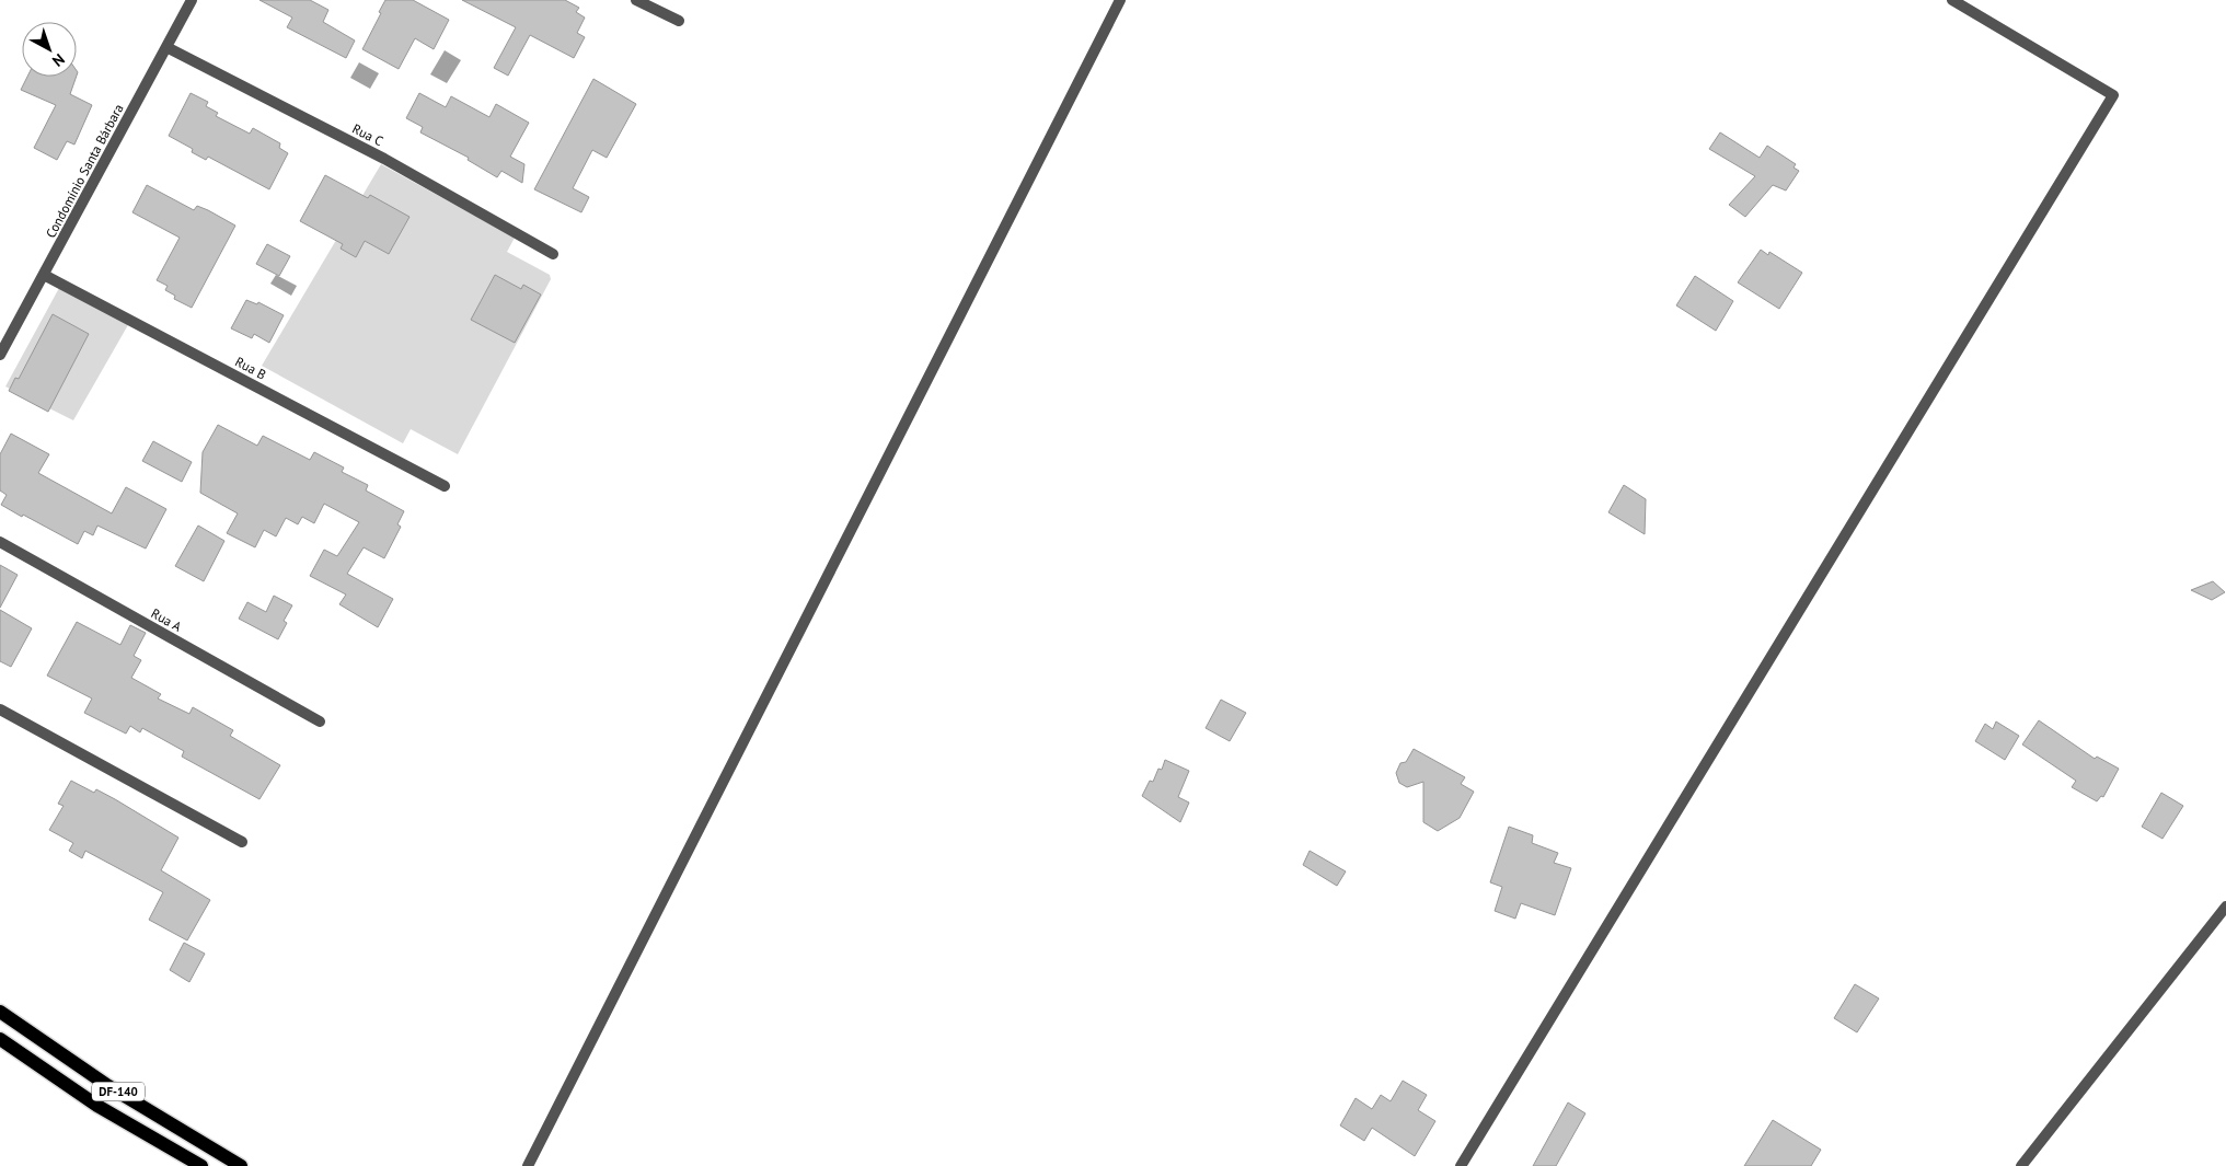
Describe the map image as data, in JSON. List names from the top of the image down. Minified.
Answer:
{"streets":{"main road":["DF-140"],"street":["Rua C","Condomínio Santa Bárbara","Rua B","Rua A"]},"crossings":[["Rua C","Condomínio Santa Bárbara"],["Condomínio Santa Bárbara","Rua B"]],"north":"bottom right"}
